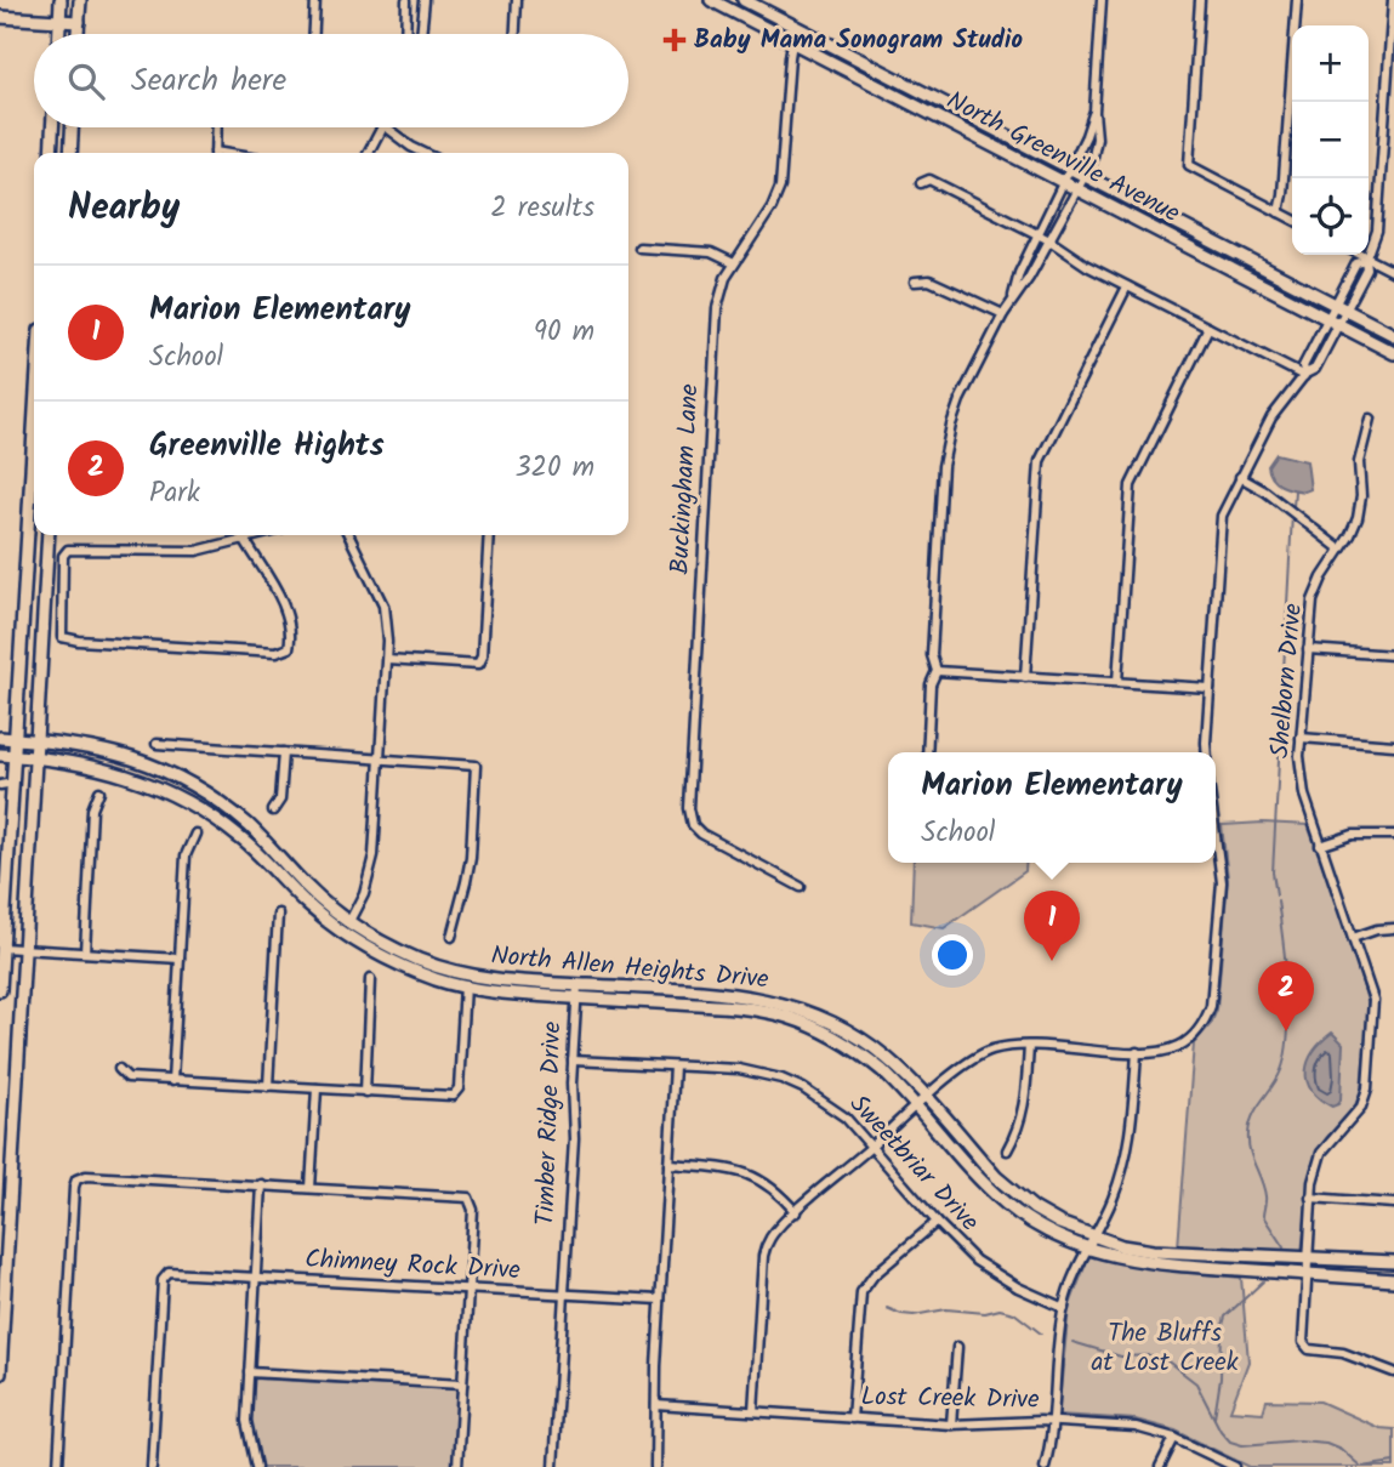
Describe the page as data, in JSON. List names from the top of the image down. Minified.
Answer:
{"streets":{"main road":["North Greenville Avenue","North Allen Heights Drive"],"street":["Buckingham Lane","Shelborn Drive","Timber Ridge Drive","Sweetbriar Drive","Chimney Rock Drive","Lost Creek Drive"]},"crossings":[["North Greenville Avenue","Buckingham Lane"],["Shelborn Drive","North Allen Heights Drive"],["North Allen Heights Drive","Timber Ridge Drive"],["Timber Ridge Drive","Sweetbriar Drive"],["Timber Ridge Drive","Chimney Rock Drive"]],"parks":["The Bluffs at Lost Creek"],"places":{"health":["Baby Mama Sonogram Studio"]},"page":{"map_buttons":["+","−"],"search":"Search here","heading":["Nearby","2 results"],"list":[{"mark":"1","name":"Marion Elementary","note":"School","value":"90 m"},{"mark":"2","name":"Greenville Hights","note":"Park","value":"320 m"}],"popup":["Marion Elementary","School"],"pins":["1","2"]}}
